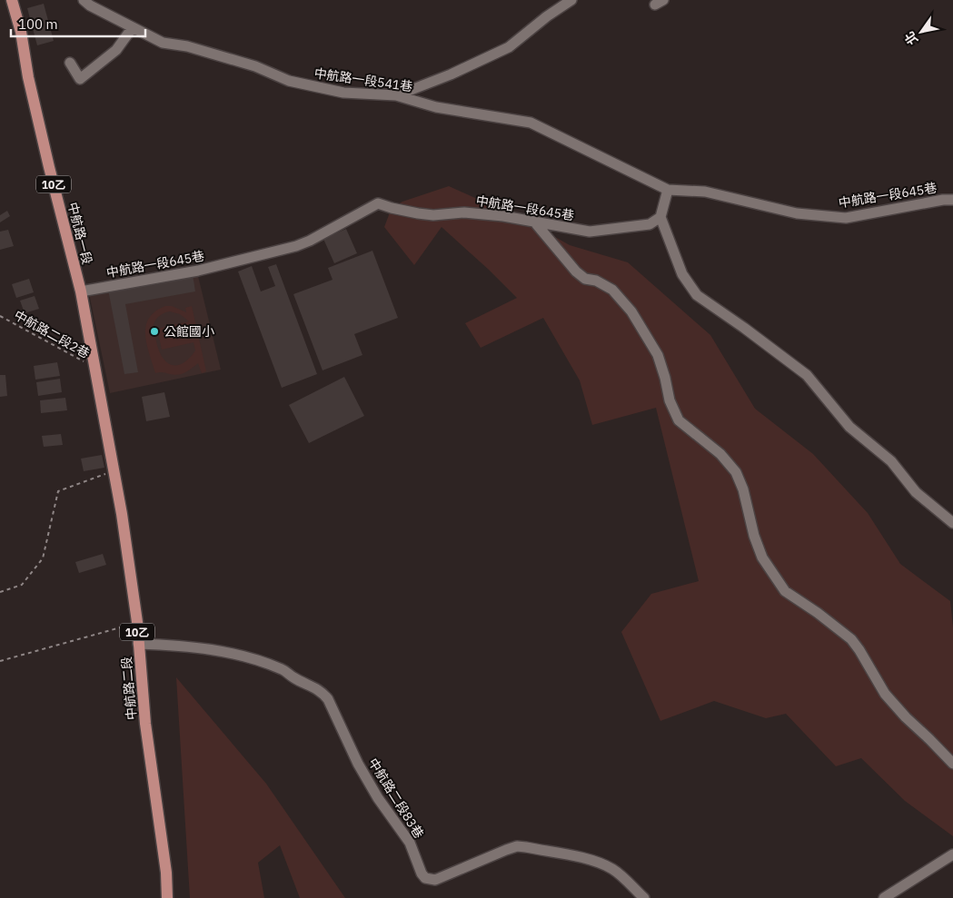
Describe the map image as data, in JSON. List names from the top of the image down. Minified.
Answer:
{"streets":{"main road":["10乙","中航路一段","中航路二段"],"lane":["中航路一段541巷","中航路一段645巷","中航路二段83巷"],"path":["中航路二段2巷"]},"crossings":[["中航路一段541巷","中航路一段645巷"],["中航路一段645巷","中航路一段"],["中航路一段","中航路二段2巷"],["中航路一段","中航路二段"],["中航路二段2巷","中航路二段"],["中航路二段","中航路二段83巷"]],"places":["公館國小"],"scale_bar":"100 m","north":"bottom left"}
